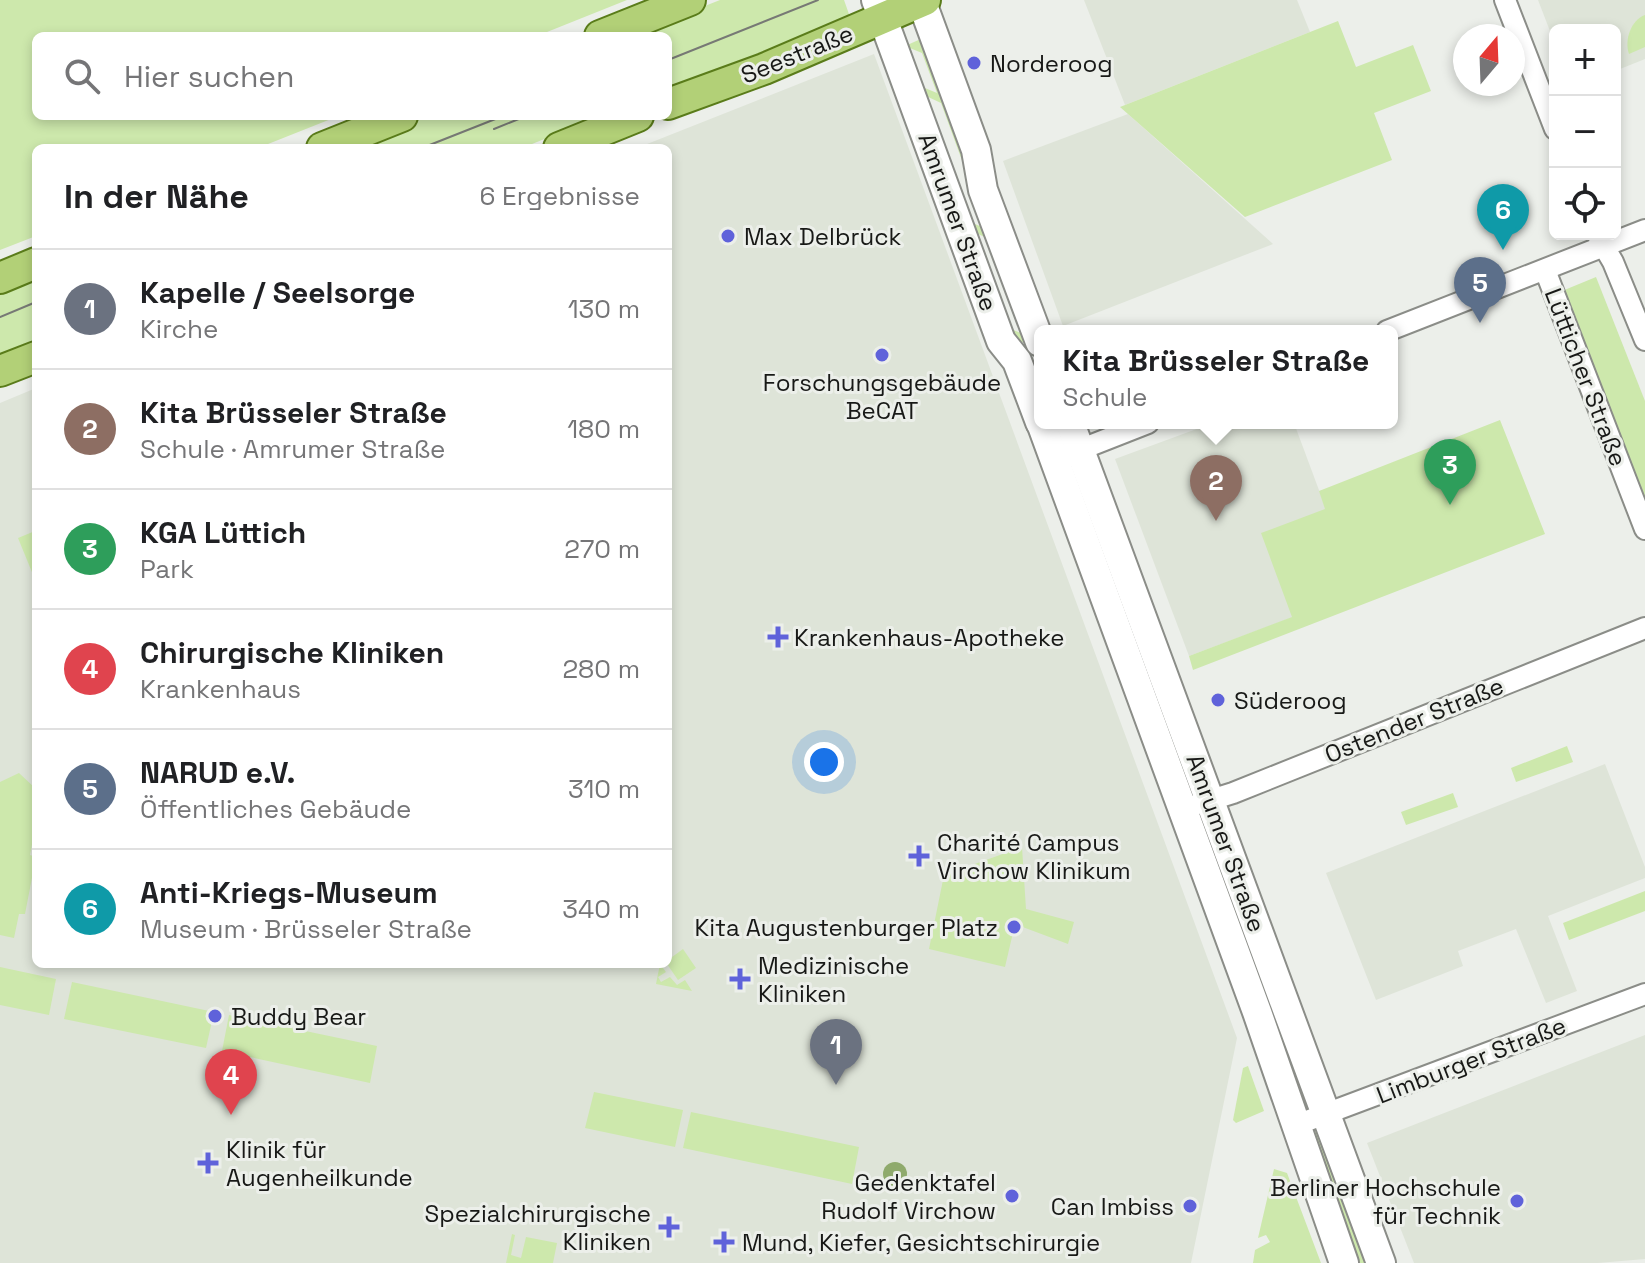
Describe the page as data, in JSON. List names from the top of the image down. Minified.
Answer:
{"streets":{"main road":["Seestraße","Amrumer Straße"],"street":["Lütticher Straße","Ostender Straße","Limburger Straße"]},"crossings":[["Seestraße","Amrumer Straße"],["Amrumer Straße","Ostender Straße"],["Amrumer Straße","Limburger Straße"]],"places":{"other":["Norderoog","Max Delbrück","Forschungsgebäude BeCAT","Süderoog","Kita Augustenburger Platz","Buddy Bear","Gedenktafel Rudolf Virchow","Berliner Hochschule für Technik","Can Imbiss"],"health":["Krankenhaus-Apotheke","Charité Campus Virchow Klinikum","Medizinische Kliniken","Klinik für Augenheilkunde","Spezialchirurgische Kliniken","Mund, Kiefer, Gesichtschirurgie"]},"north":"top","page":{"map_buttons":["+","−"],"search":"Hier suchen","heading":["In der Nähe","6 Ergebnisse"],"pins":["6","5","3","2","1","4"],"list":[{"mark":"1","name":"Kapelle / Seelsorge","note":"Kirche","value":"130 m"},{"mark":"2","name":"Kita Brüsseler Straße","note":"Schule · Amrumer Straße","value":"180 m"},{"mark":"3","name":"KGA Lüttich","note":"Park","value":"270 m"},{"mark":"4","name":"Chirurgische Kliniken","note":"Krankenhaus","value":"280 m"},{"mark":"5","name":"NARUD e.V.","note":"Öffentliches Gebäude","value":"310 m"},{"mark":"6","name":"Anti-Kriegs-Museum","note":"Museum · Brüsseler Straße","value":"340 m"}],"popup":["Kita Brüsseler Straße","Schule"]}}
